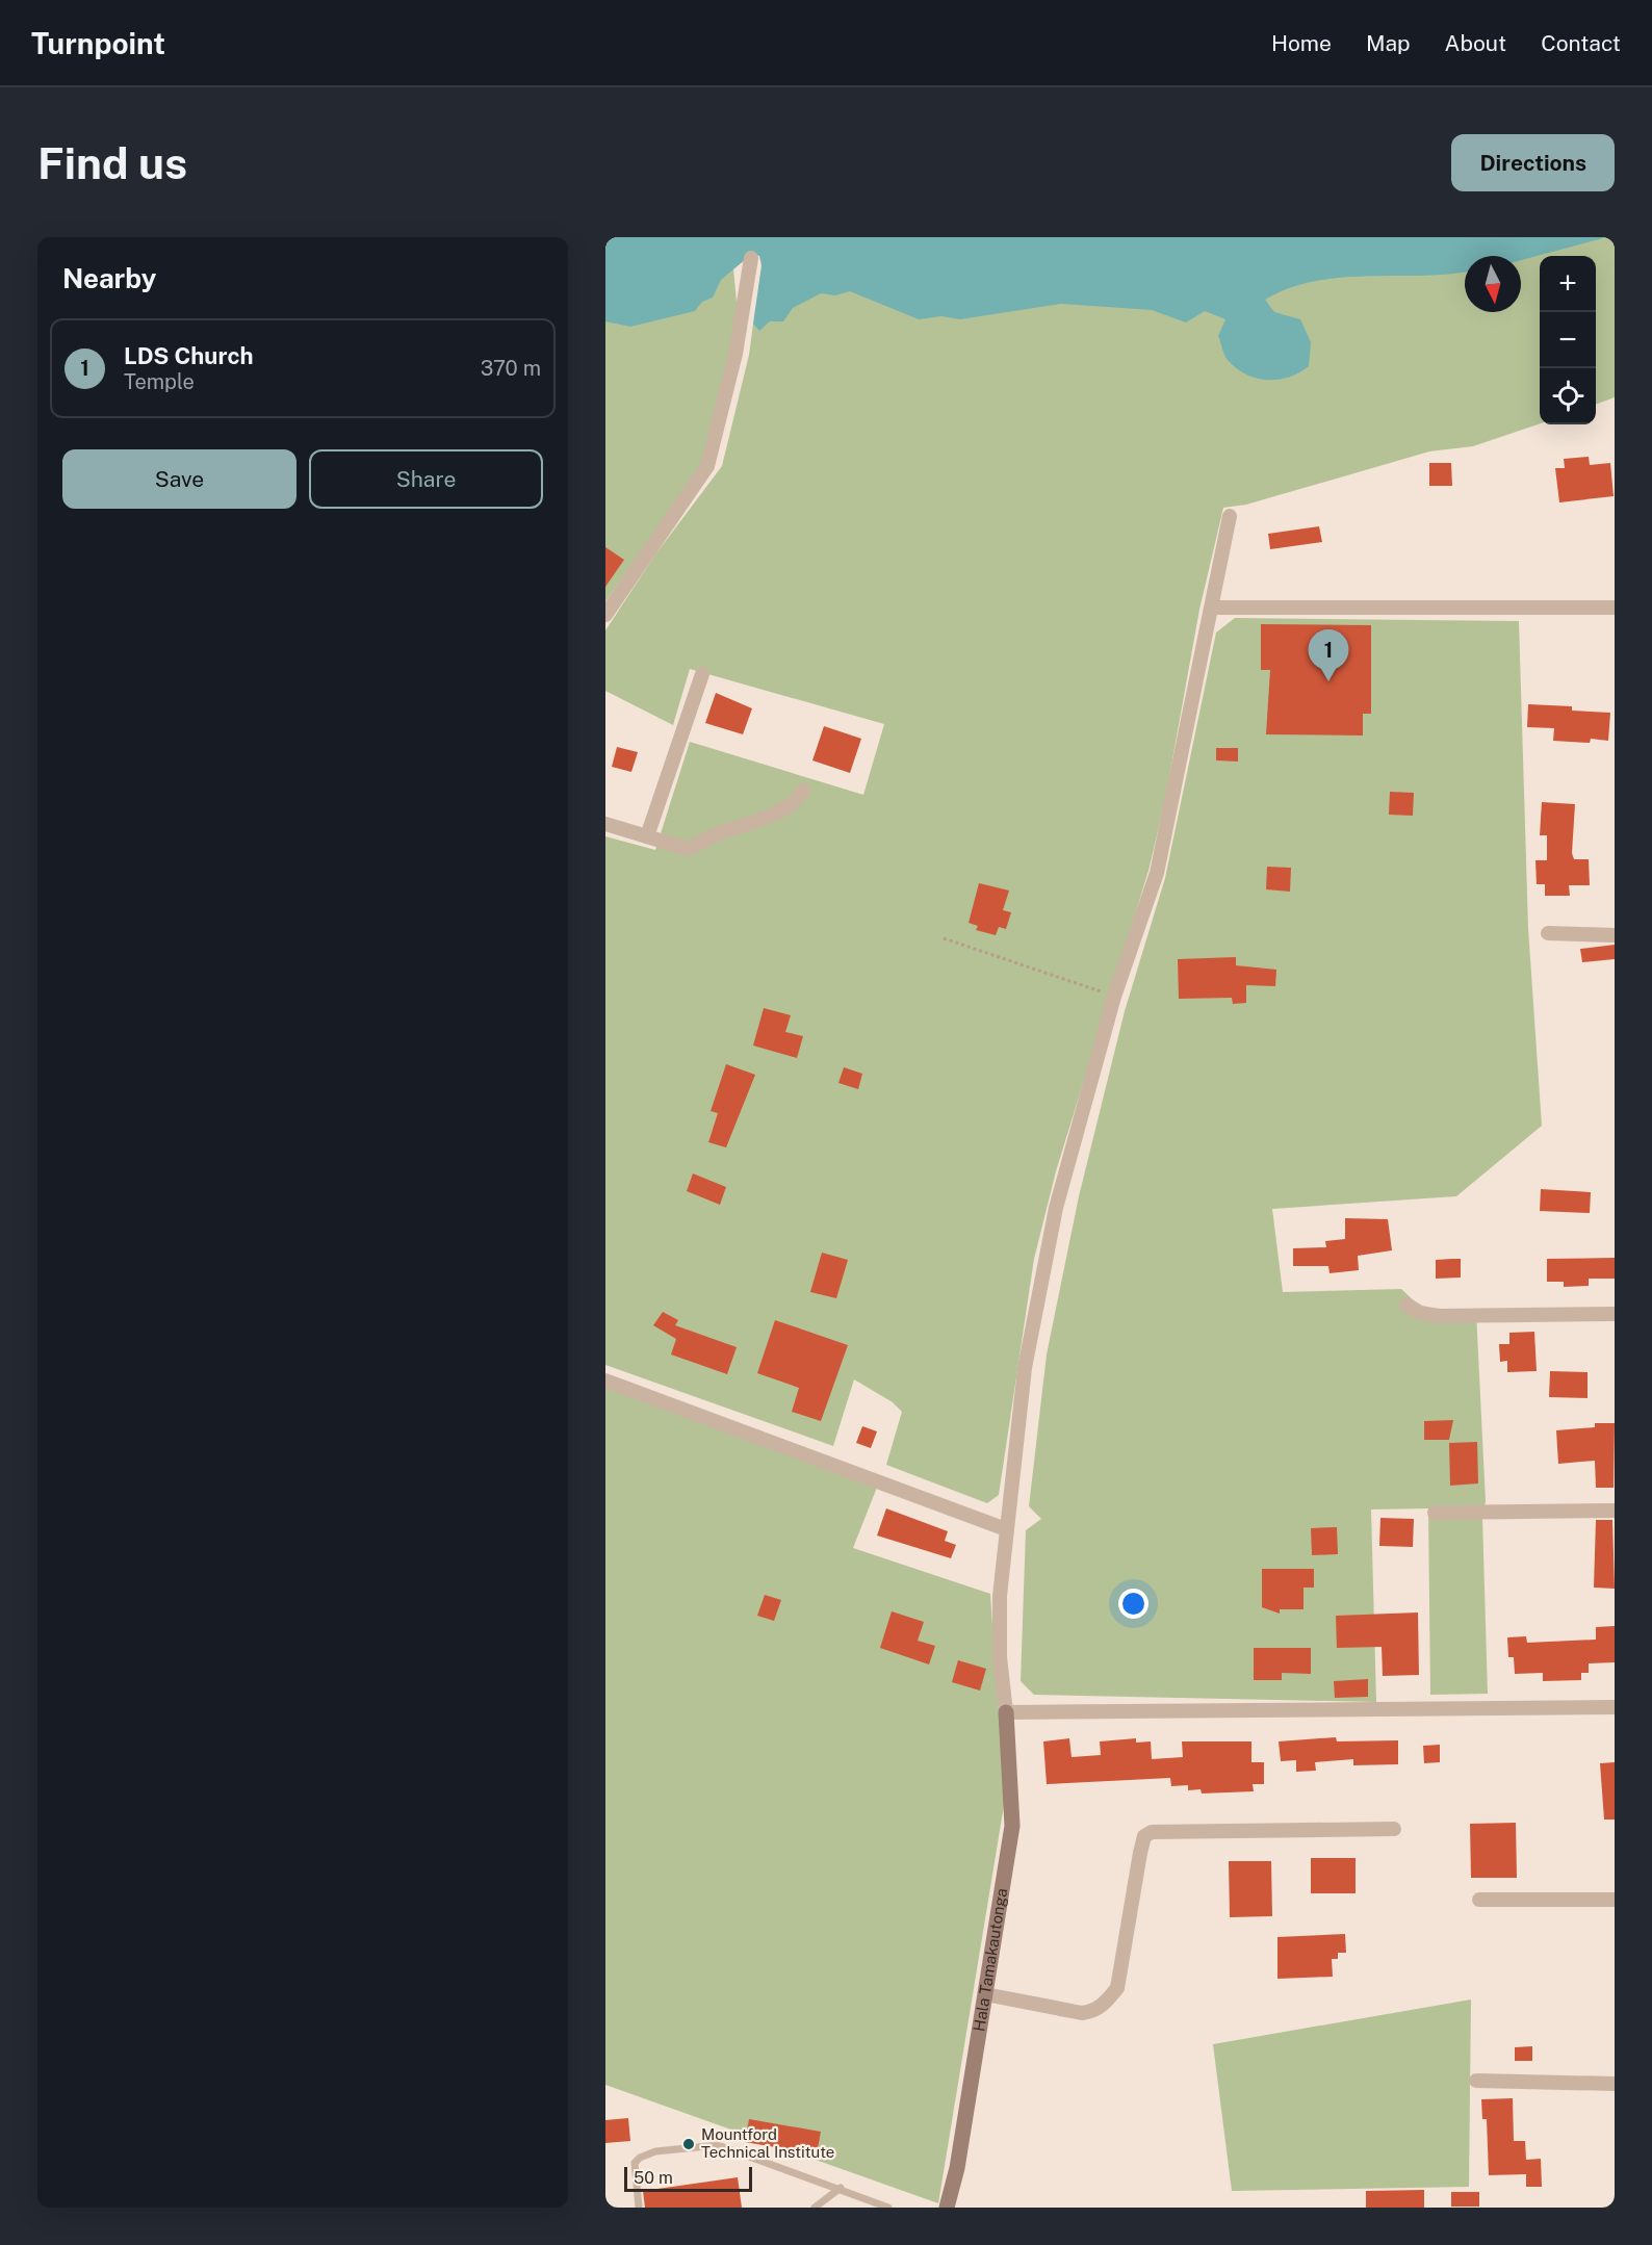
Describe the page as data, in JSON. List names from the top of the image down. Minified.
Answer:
{"streets":{"street":["Hala Tamakautonga"]},"places":["Mountford Technical Institute"],"scale_bar":"50 m","north":"bottom","page":{"header":"Turnpoint","nav":["Home","Map","About","Contact"],"buttons":["Directions",["Save","Share"]],"title":"Find us","heading":"Nearby","map_buttons":["+","−"],"list":[{"mark":"1","name":"LDS Church","note":"Temple","value":"370 m"}],"pins":"1","scale":"50 m"}}
